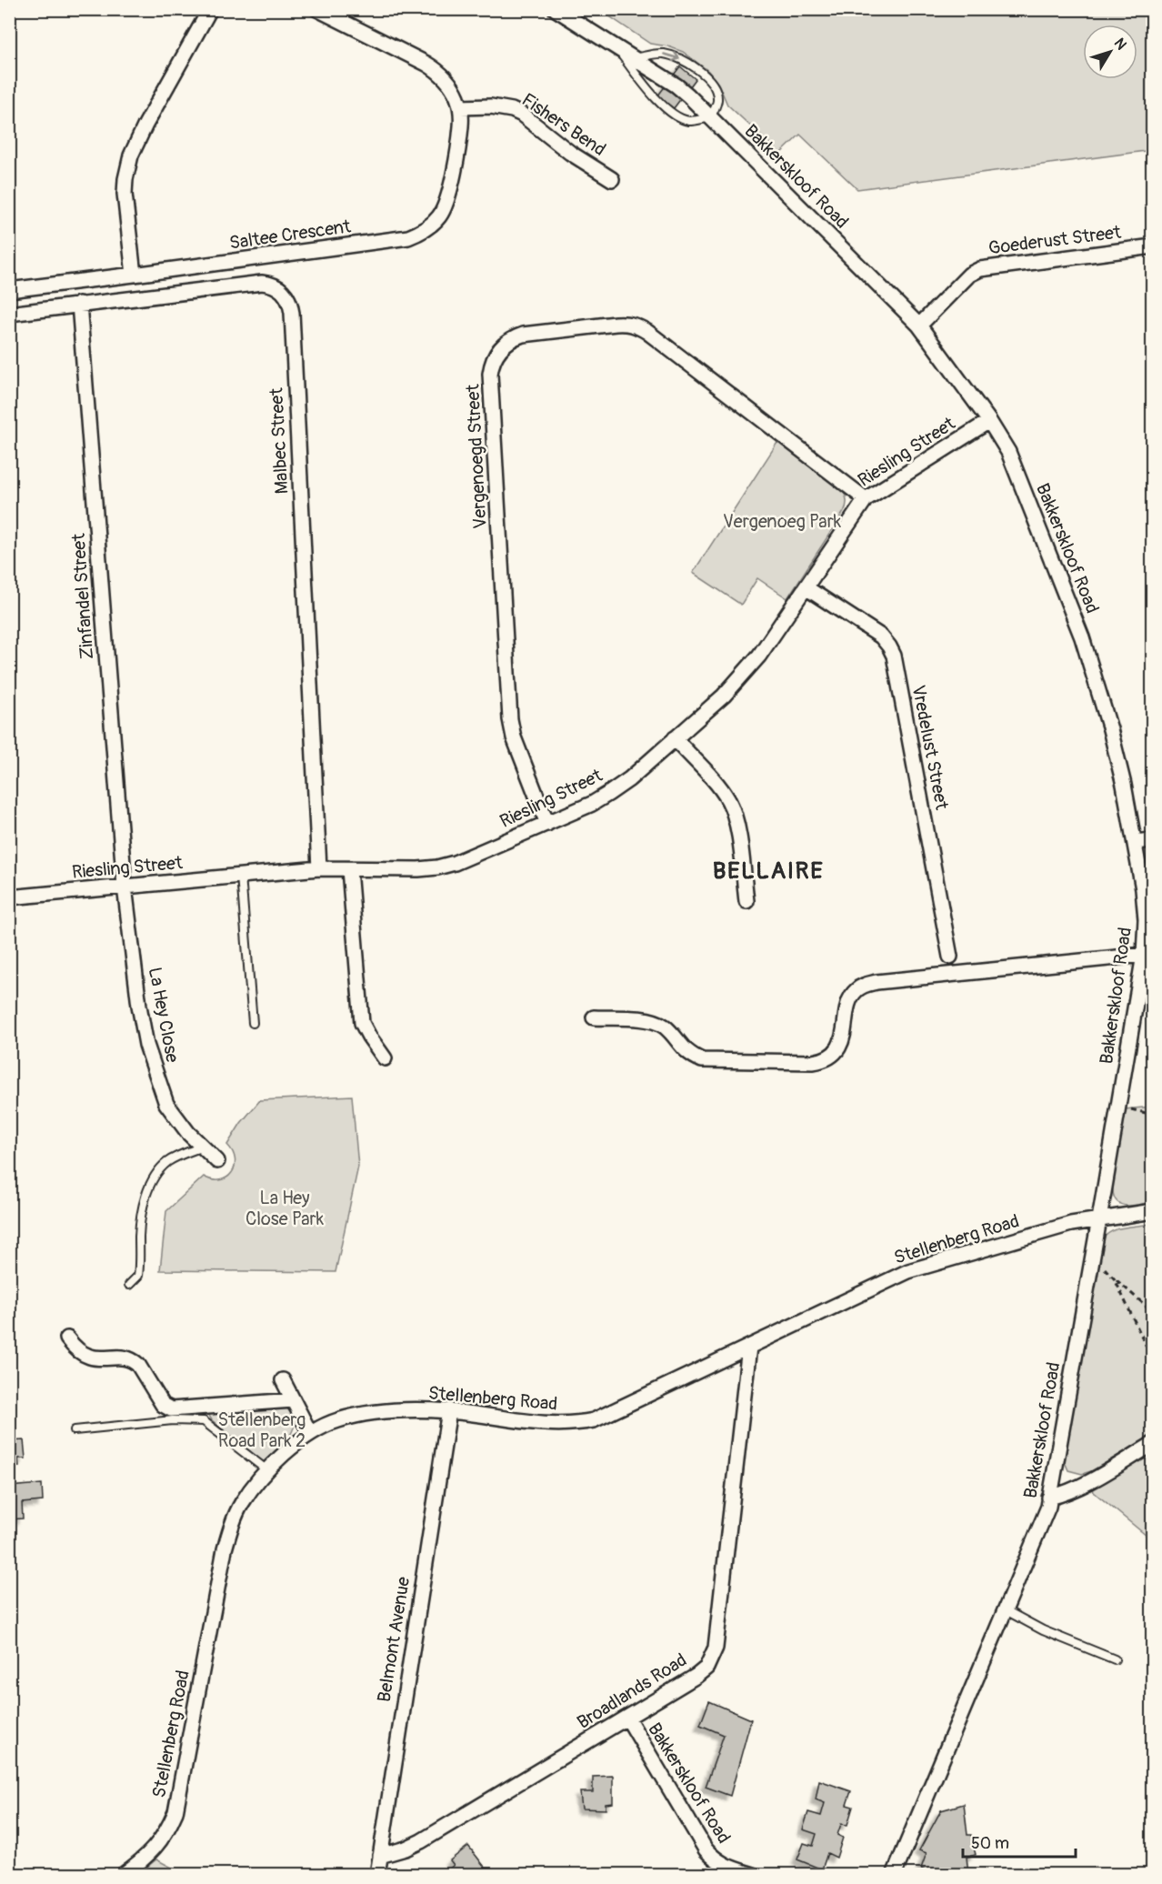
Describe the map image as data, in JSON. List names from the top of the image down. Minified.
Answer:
{"streets":{"street":["Fishers Bend","Bakkerskloof Road","Saltee Crescent","Goederust Street","Malbec Street","Riesling Street","Vergenoegd Street","Zinfandel Street","Vredelust Street","La Hey Close","Stellenberg Road","Belmont Avenue","Broadlands Road"]},"crossings":[["Fishers Bend","Saltee Crescent"],["Bakkerskloof Road","Goederust Street"],["Bakkerskloof Road","Riesling Street"],["Bakkerskloof Road","Stellenberg Road"],["Bakkerskloof Road","Broadlands Road"],["Malbec Street","Riesling Street"],["Malbec Street","Zinfandel Street"],["Riesling Street","Vergenoegd Street"],["Riesling Street","Zinfandel Street"],["Riesling Street","Vredelust Street"],["Riesling Street","La Hey Close"],["Zinfandel Street","La Hey Close"],["Stellenberg Road","Belmont Avenue"],["Stellenberg Road","Broadlands Road"],["Belmont Avenue","Broadlands Road"]],"districts":["BELLAIRE"],"parks":["Vergenoeg Park","La Hey Close Park","Stellenberg Road Park 2"],"scale_bar":"50 m","north":"top right"}
